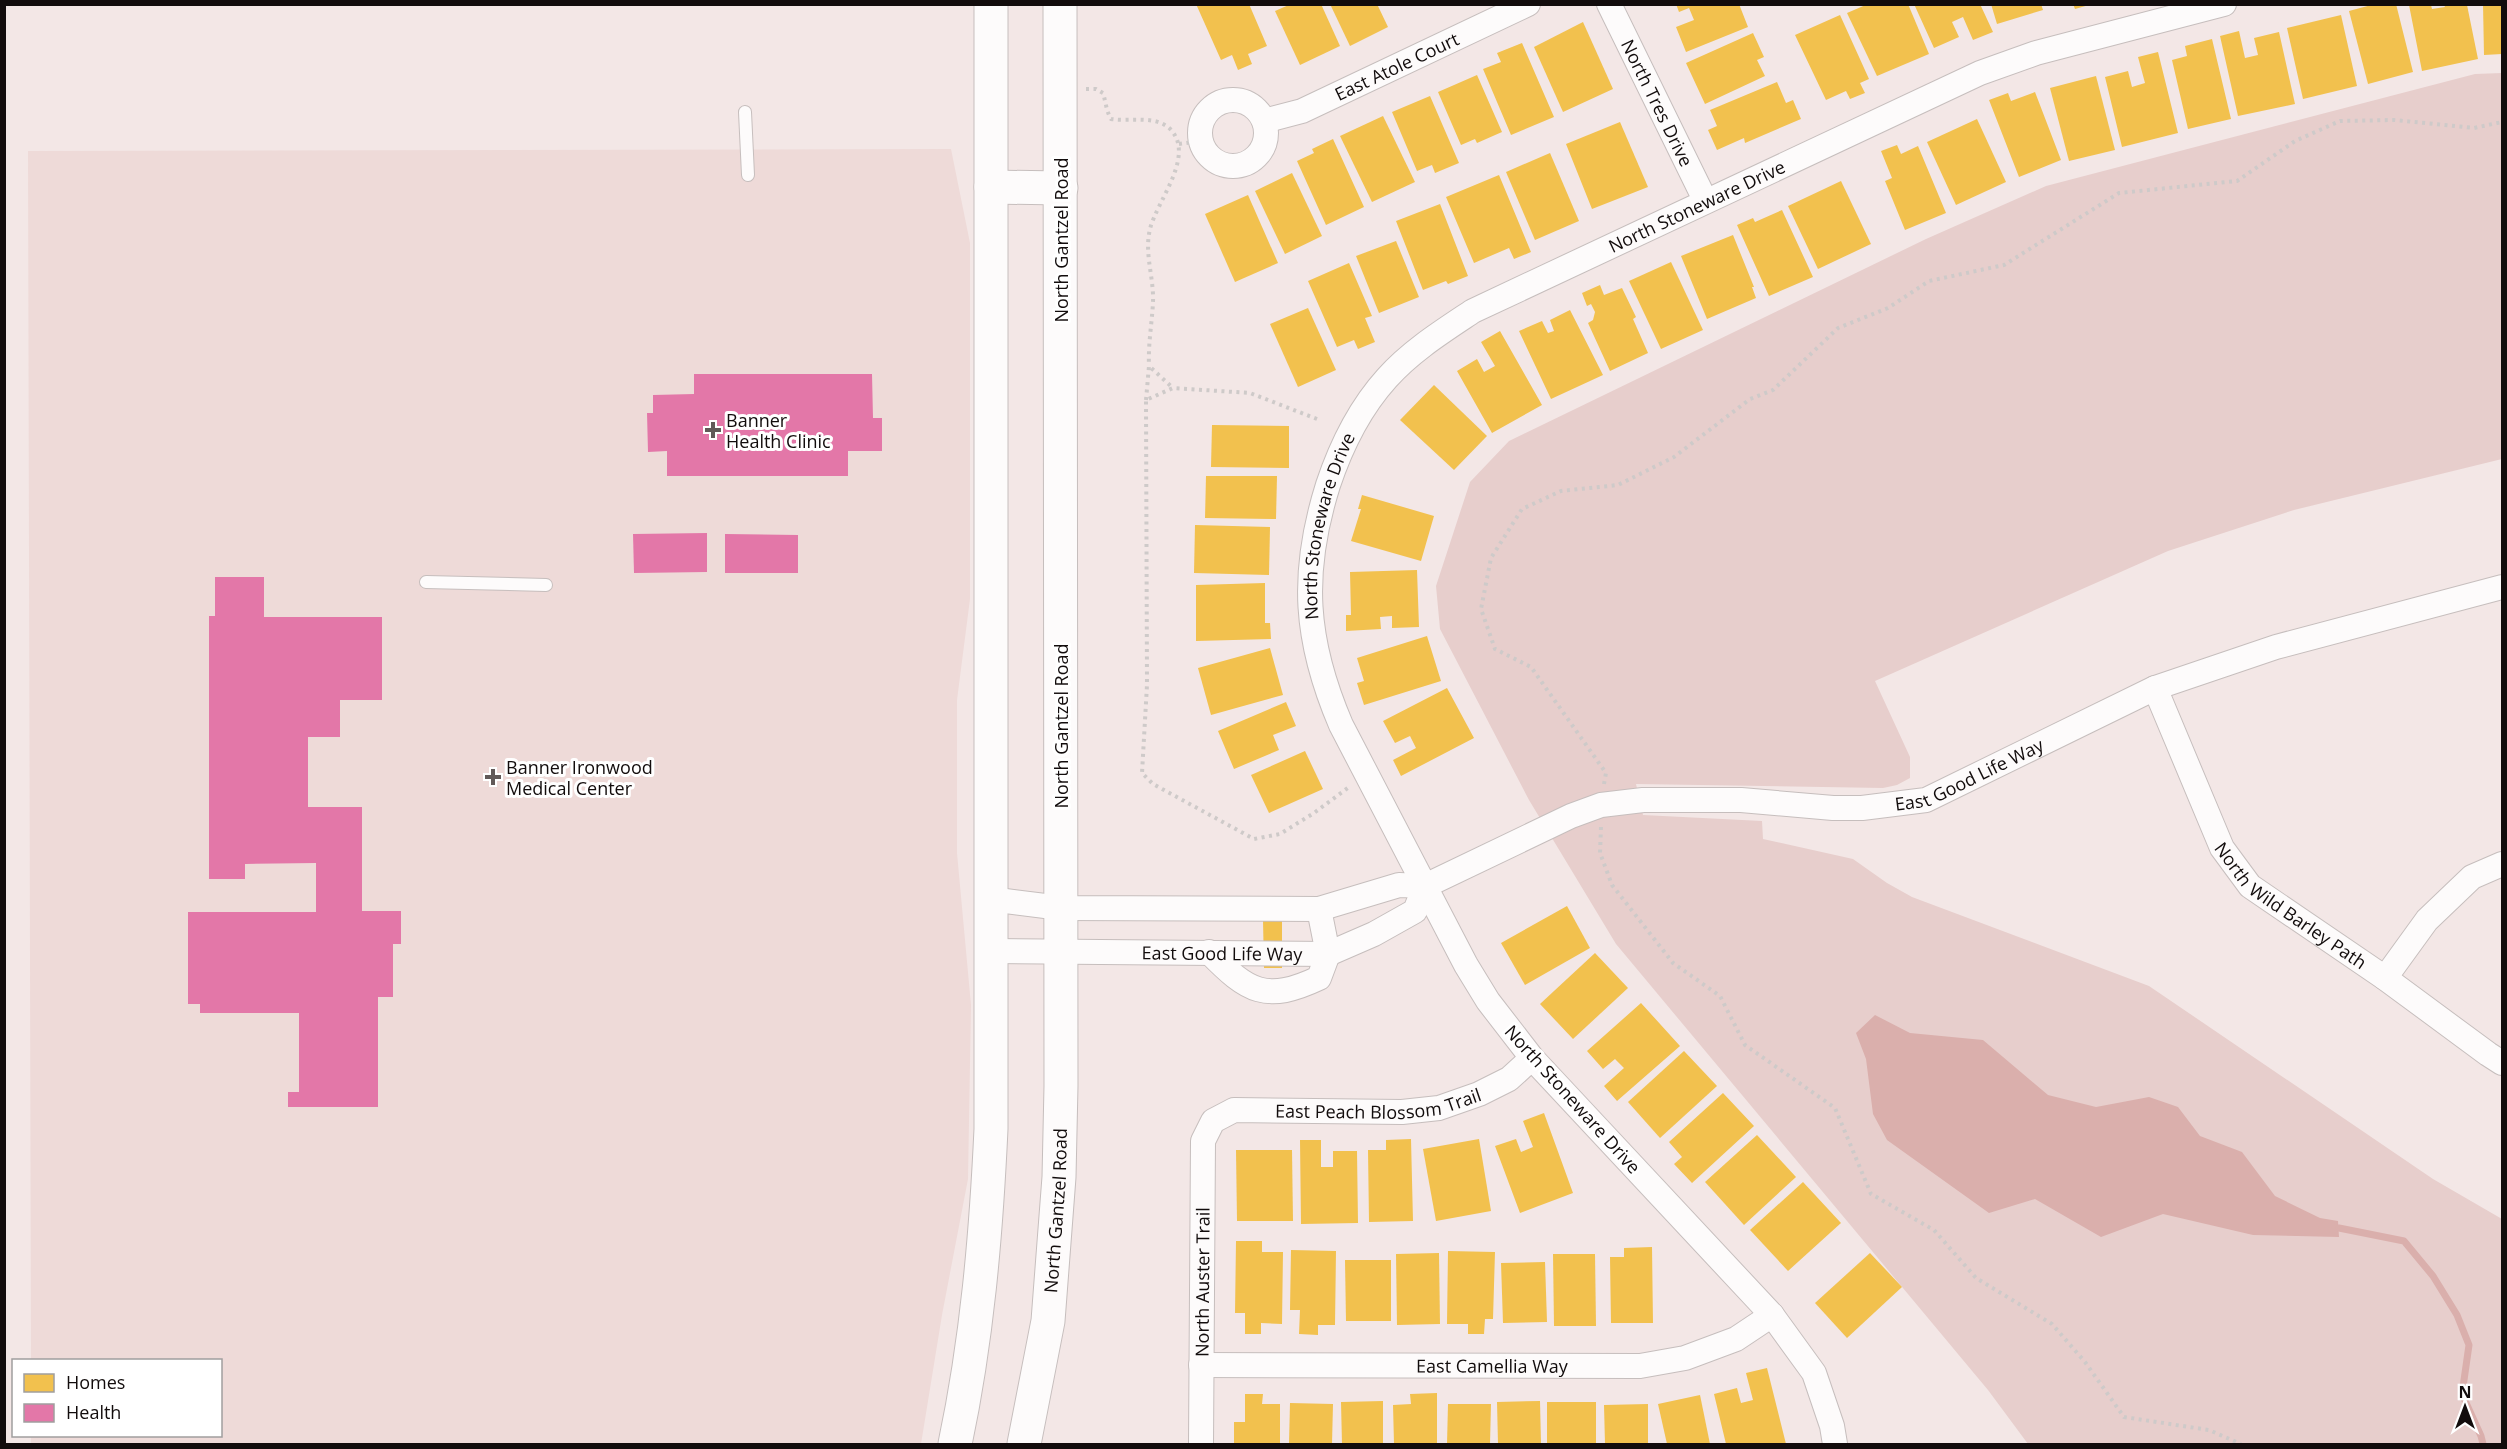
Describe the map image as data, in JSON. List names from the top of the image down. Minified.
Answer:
{"streets":{"main road":["North Gantzel Road"],"street":["East Atole Court","North Tres Drive","North Stoneware Drive","East Good Life Way","North Wild Barley Path","East Peach Blossom Trail","North Auster Trail","East Camellia Way"]},"crossings":[["North Tres Drive","North Stoneware Drive"],["North Stoneware Drive","East Good Life Way"],["North Stoneware Drive","East Peach Blossom Trail"],["North Stoneware Drive","East Camellia Way"],["North Gantzel Road","East Good Life Way"],["East Good Life Way","North Wild Barley Path"],["East Peach Blossom Trail","North Auster Trail"],["North Auster Trail","East Camellia Way"]],"places":{"health":["Banner Health Clinic","Banner Ironwood Medical Center"]},"legend":["Homes","Health"],"north":"top"}
